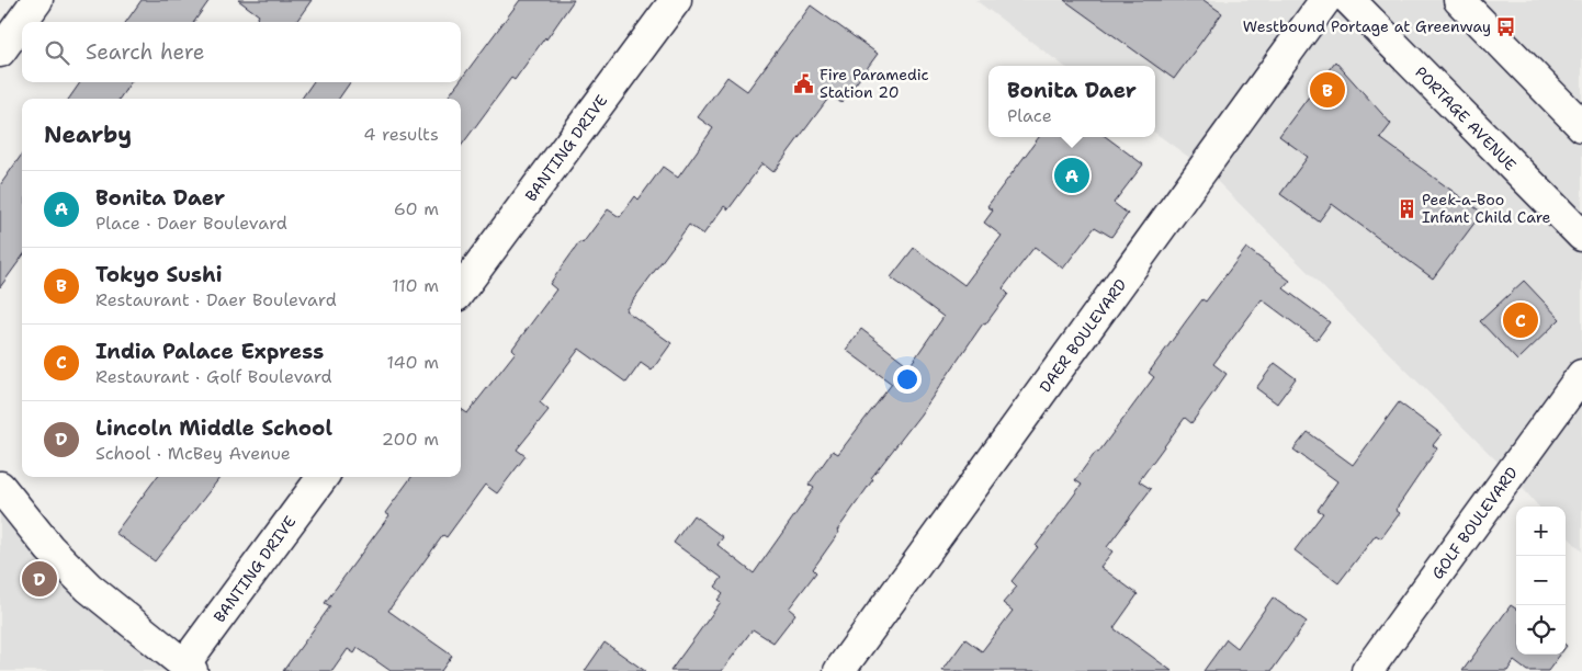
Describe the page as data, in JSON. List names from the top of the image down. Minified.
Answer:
{"streets":{"main road":["PORTAGE AVENUE","BANTING DRIVE","DAER BOULEVARD","GOLF BOULEVARD"]},"places":{"bus stop":["Westbound Portage at Greenway"],"public building":["Fire Paramedic Station 20"],"building":["Peek-a-Boo Infant Child Care"]},"page":{"search":"Search here","popup":["Bonita Daer","Place"],"pins":["B","A","C","D"],"heading":["Nearby","4 results"],"list":[{"mark":"A","name":"Bonita Daer","note":"Place · Daer Boulevard","value":"60 m"},{"mark":"B","name":"Tokyo Sushi","note":"Restaurant · Daer Boulevard","value":"110 m"},{"mark":"C","name":"India Palace Express","note":"Restaurant · Golf Boulevard","value":"140 m"},{"mark":"D","name":"Lincoln Middle School","note":"School · McBey Avenue","value":"200 m"}],"map_buttons":["+","−"]}}
